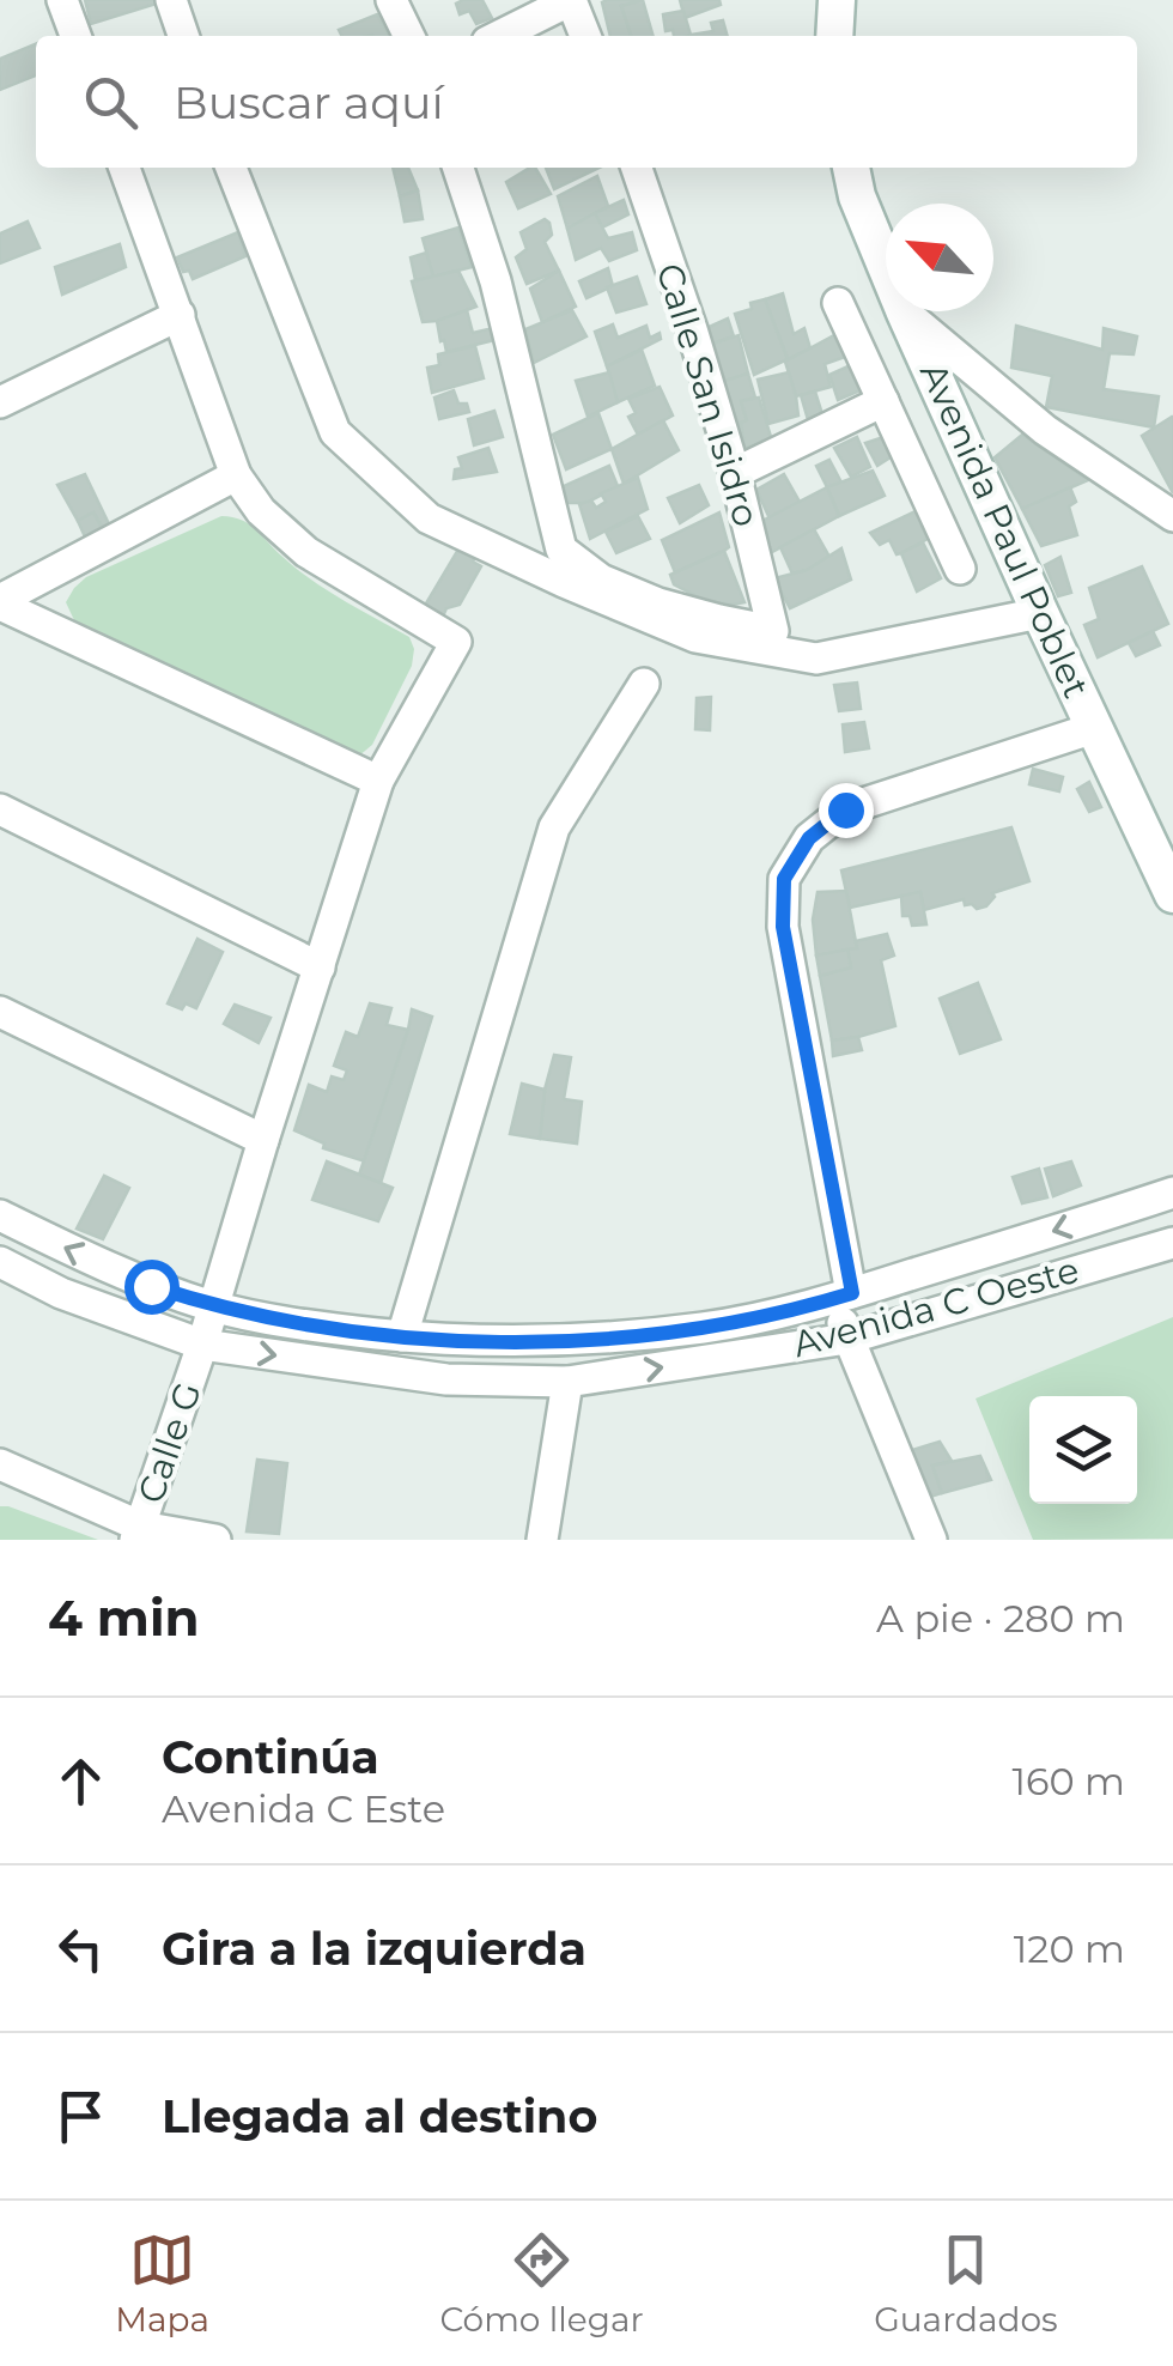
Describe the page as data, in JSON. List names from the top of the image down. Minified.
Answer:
{"streets":{"main road":["Avenida Paul Poblet"],"street":["Calle San Isidro","Avenida C Oeste","Calle G"]},"crossings":[["Avenida C Oeste","Calle G"]],"north":"top left","page":{"search":"Buscar aquí","heading":["4 min","A pie · 280 m"],"list":[["Continúa","Avenida C Este","160 m"],["Gira a la izquierda","120 m"],"Llegada al destino"],"nav":["Mapa","Cómo llegar","Guardados"]}}
